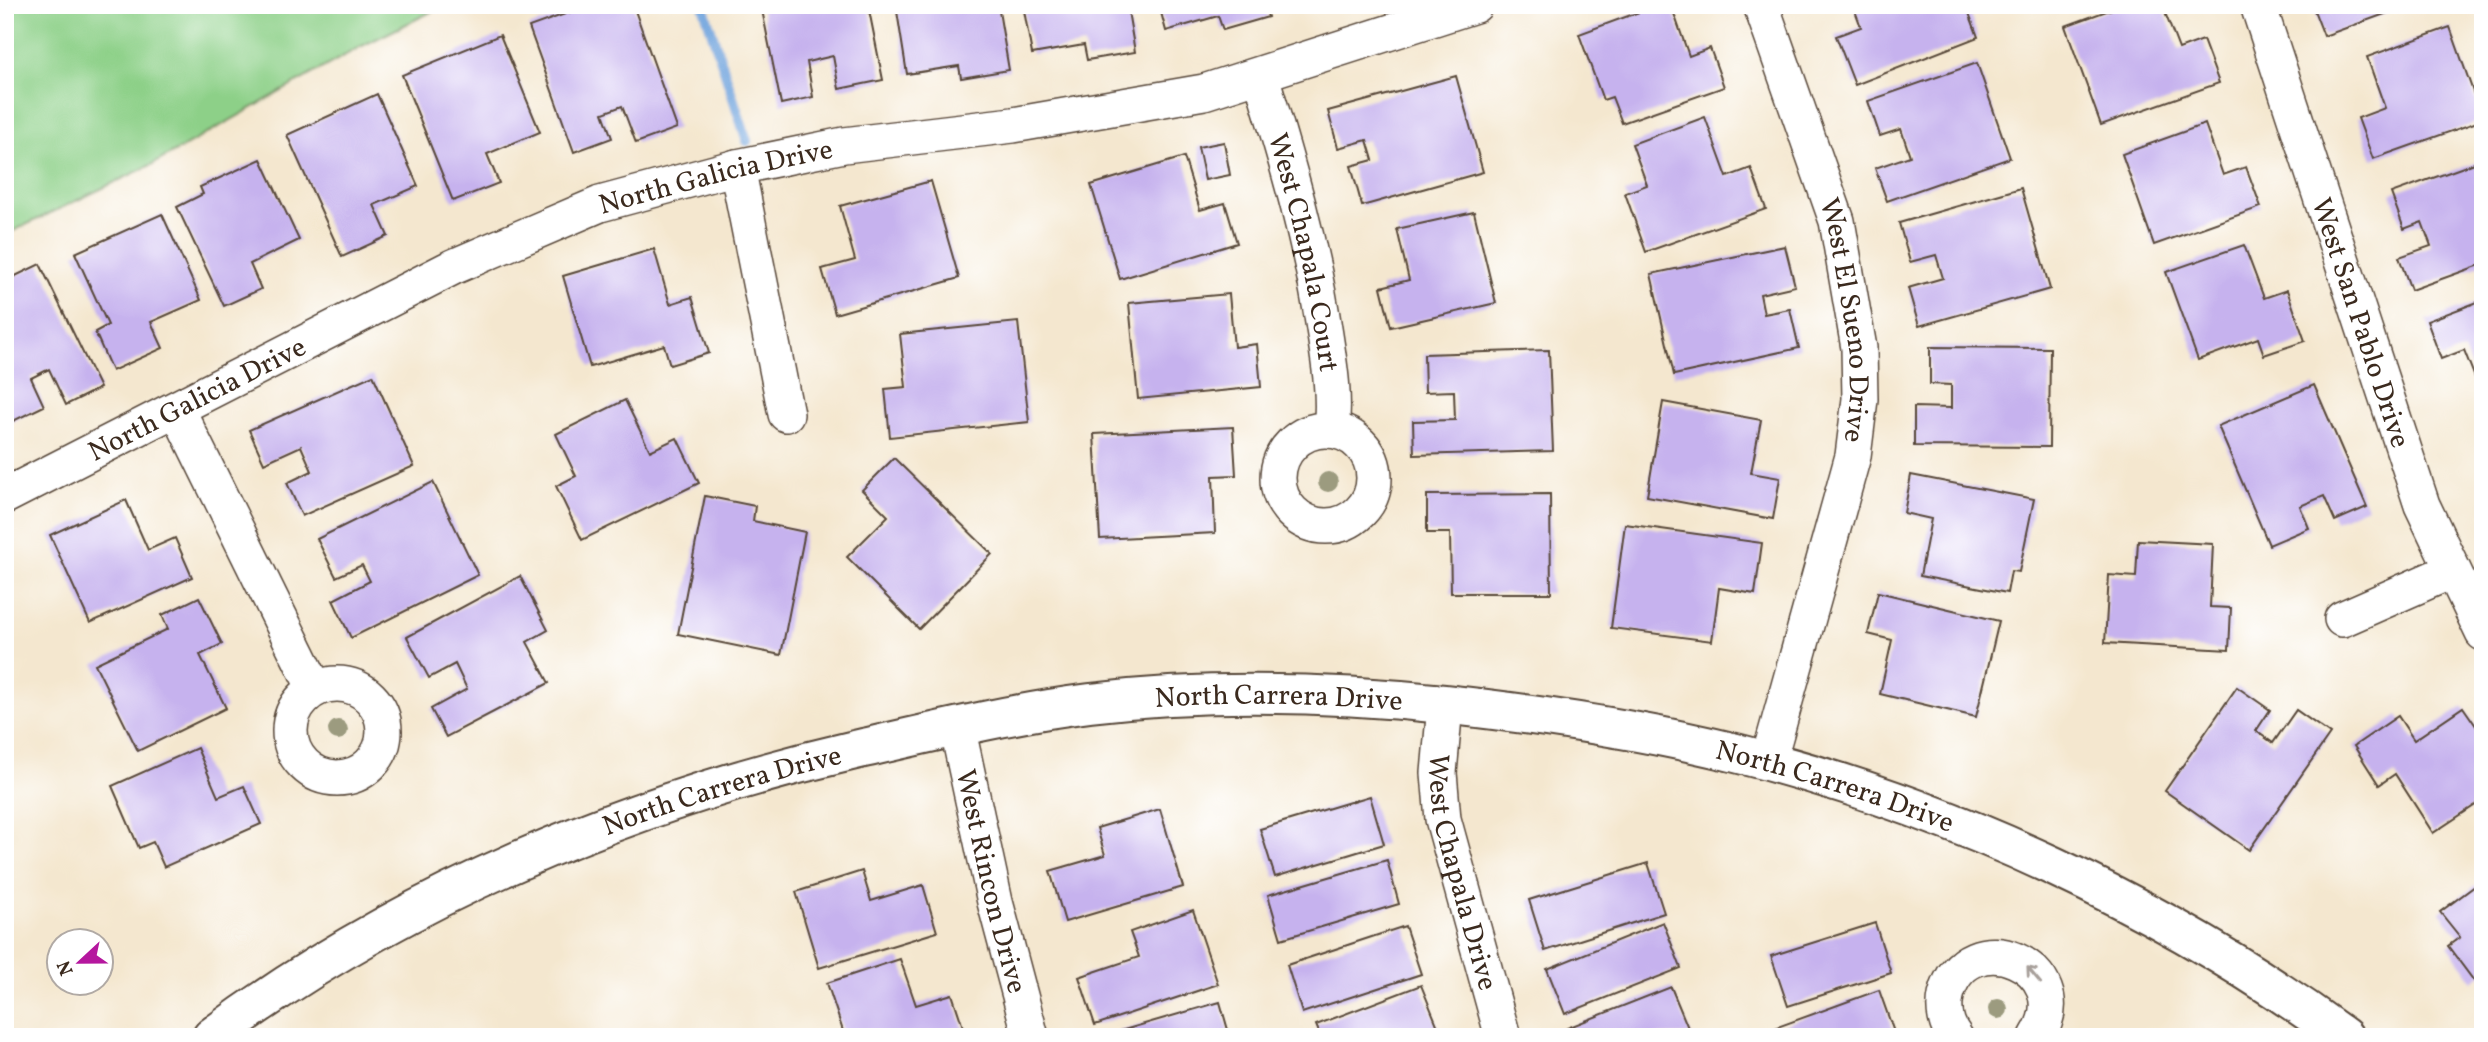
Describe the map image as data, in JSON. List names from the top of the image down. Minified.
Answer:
{"streets":{"street":["North Galicia Drive","West Chapala Court","West El Sueno Drive","West San Pablo Drive","North Carrera Drive","West Chapala Drive","West Rincon Drive"]},"crossings":[["North Galicia Drive","West Chapala Court"],["West El Sueno Drive","North Carrera Drive"],["North Carrera Drive","West Chapala Drive"],["North Carrera Drive","West Rincon Drive"]],"north":"left"}
